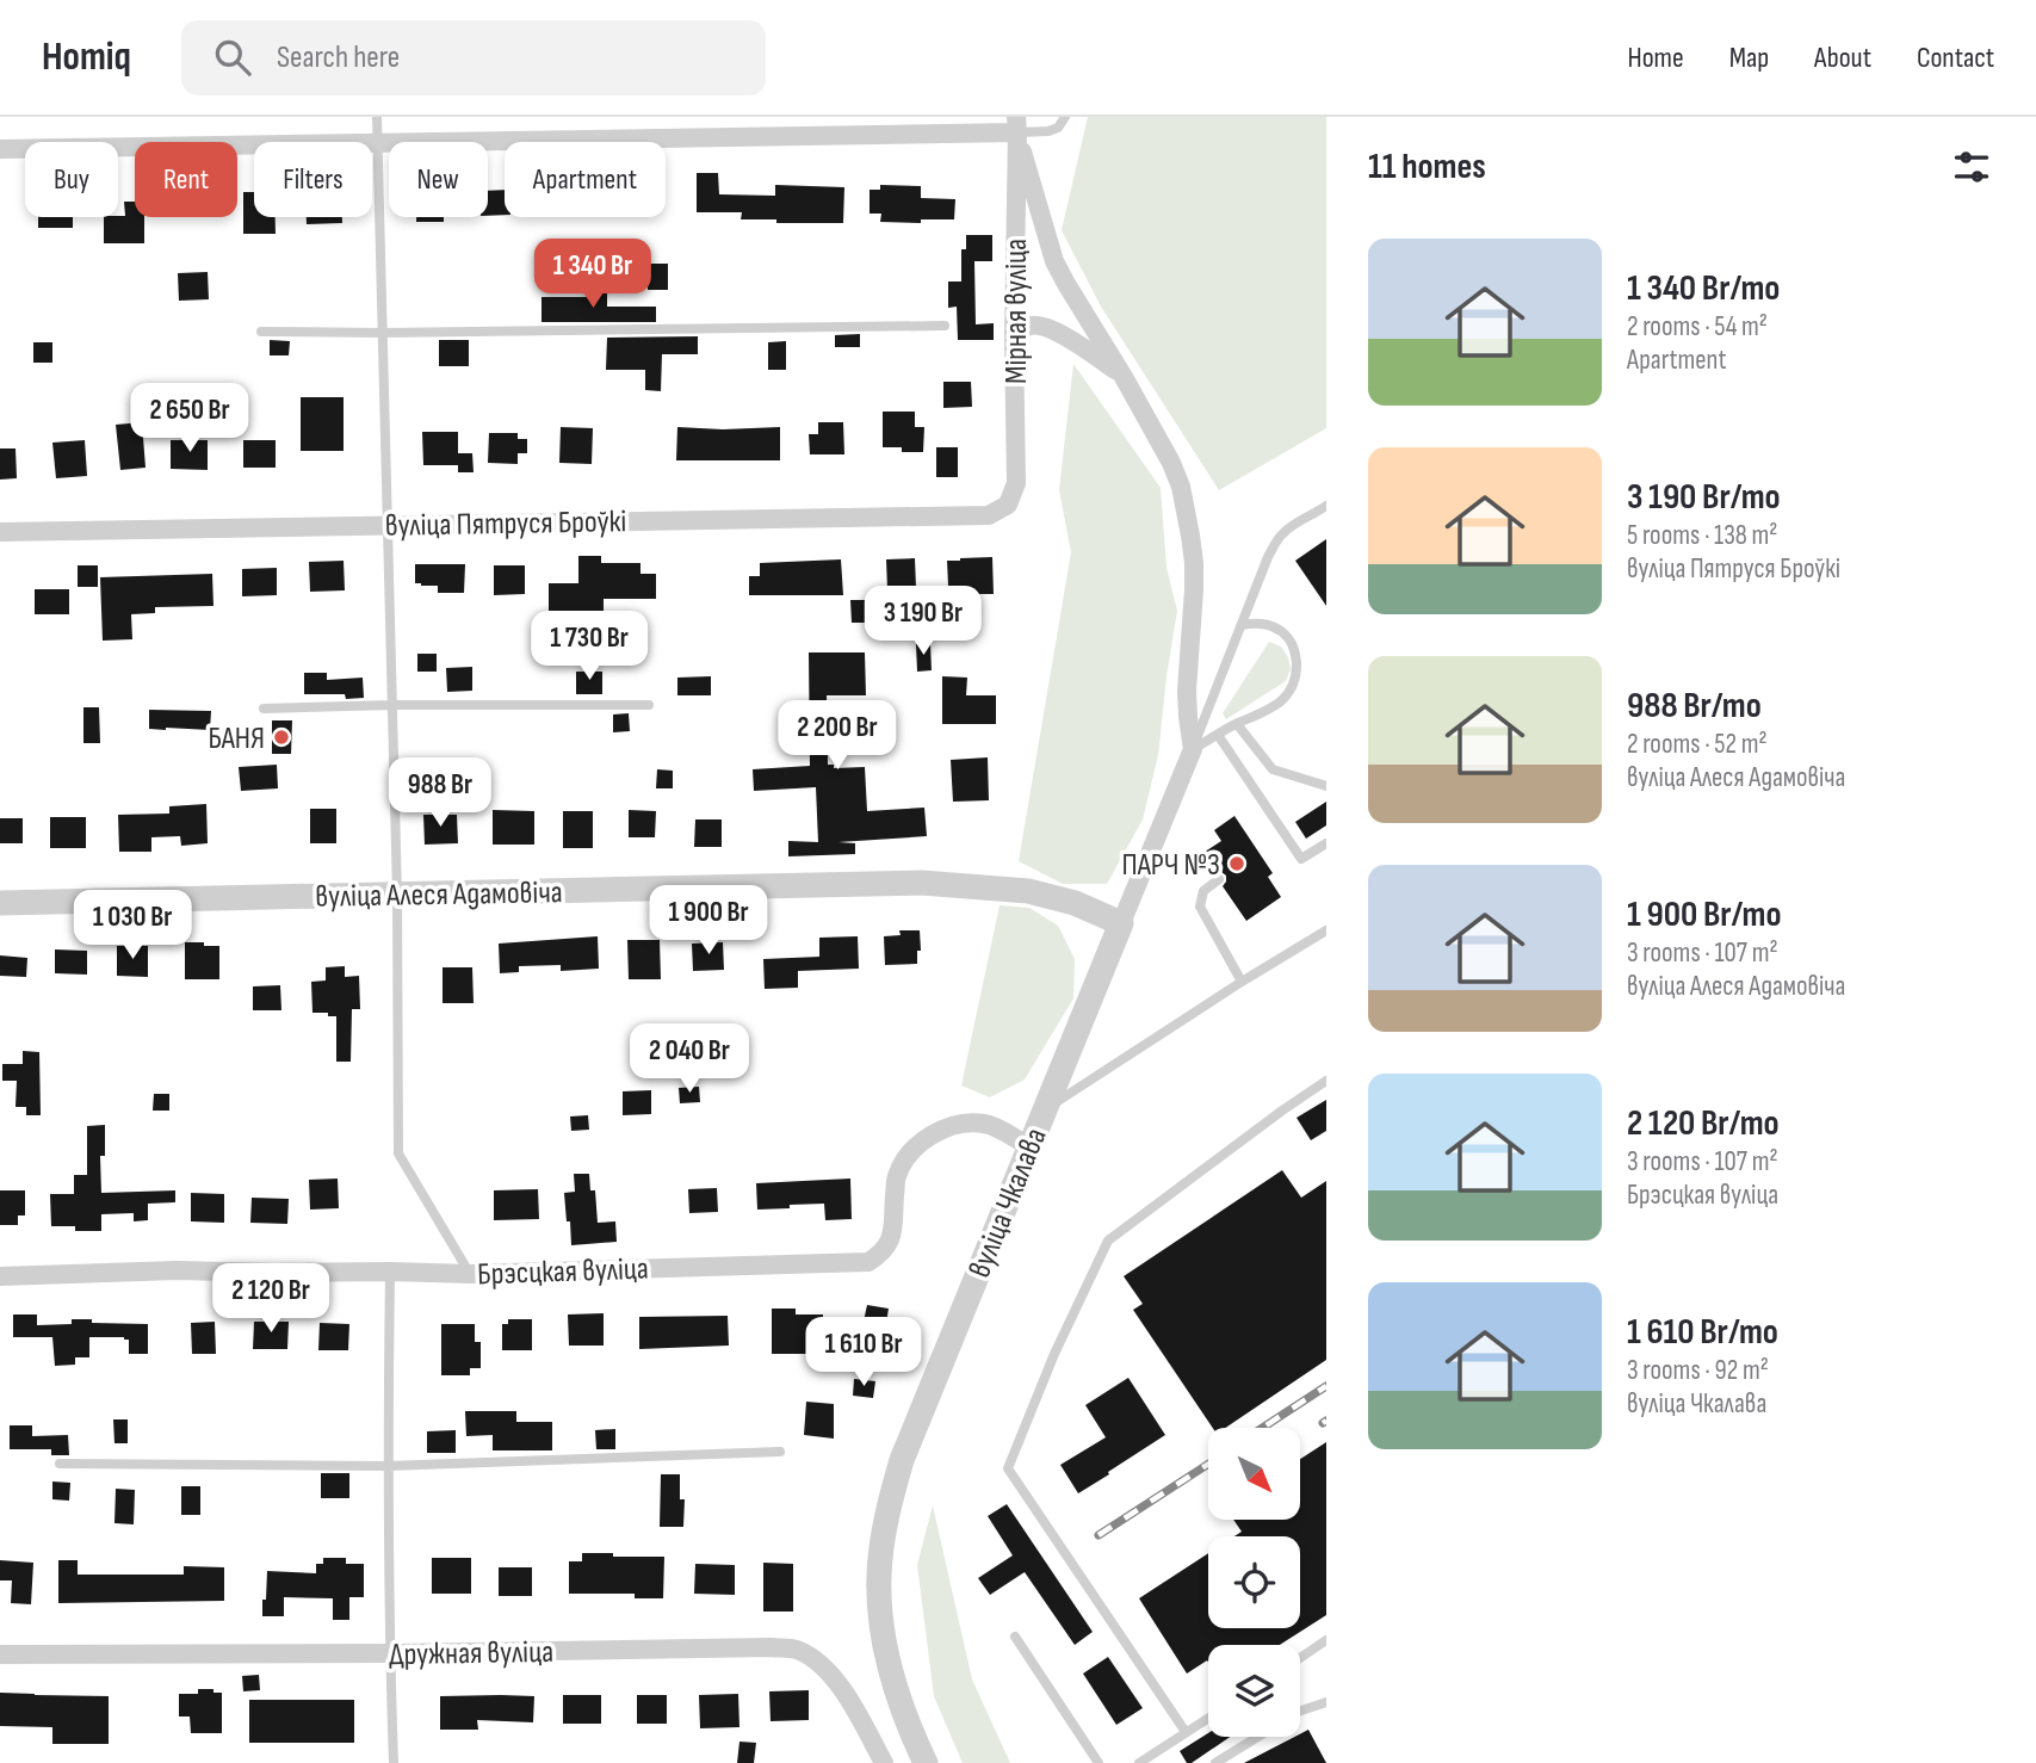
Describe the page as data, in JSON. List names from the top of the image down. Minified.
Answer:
{"streets":{"street":["Мірная вуліца","вуліца Пятруся Броўкі","вуліца Алеся Адамовіча","вуліца Чкалава","Брэсцкая вуліца","Дружная вуліца"]},"crossings":[["Мірная вуліца","вуліца Пятруся Броўкі"],["вуліца Алеся Адамовіча","вуліца Чкалава"],["вуліца Чкалава","Брэсцкая вуліца"]],"places":["БАНЯ","ПАРЧ №3"],"north":"bottom right","page":{"header":"Homiq","search":"Search here","nav":["Home","Map","About","Contact"],"heading":"11 homes","chip":["Buy","Rent","Filters","New","Apartment"],"list":[{"name":"1 340 Br/mo","note":"2 rooms · 54 m² · Apartment"},{"name":"3 190 Br/mo","note":"5 rooms · 138 m² · вуліца Пятруся Броўкі"},{"name":"988 Br/mo","note":"2 rooms · 52 m² · вуліца Алеся Адамовіча"},{"name":"1 900 Br/mo","note":"3 rooms · 107 m² · вуліца Алеся Адамовіча"},{"name":"2 120 Br/mo","note":"3 rooms · 107 m² · Брэсцкая вуліца"},{"name":"1 610 Br/mo","note":"3 rooms · 92 m² · вуліца Чкалава"}],"price":["1 340 Br","2 650 Br","3 190 Br","1 730 Br","2 200 Br","988 Br","1 900 Br","1 030 Br","2 040 Br","2 120 Br","1 610 Br"]}}
